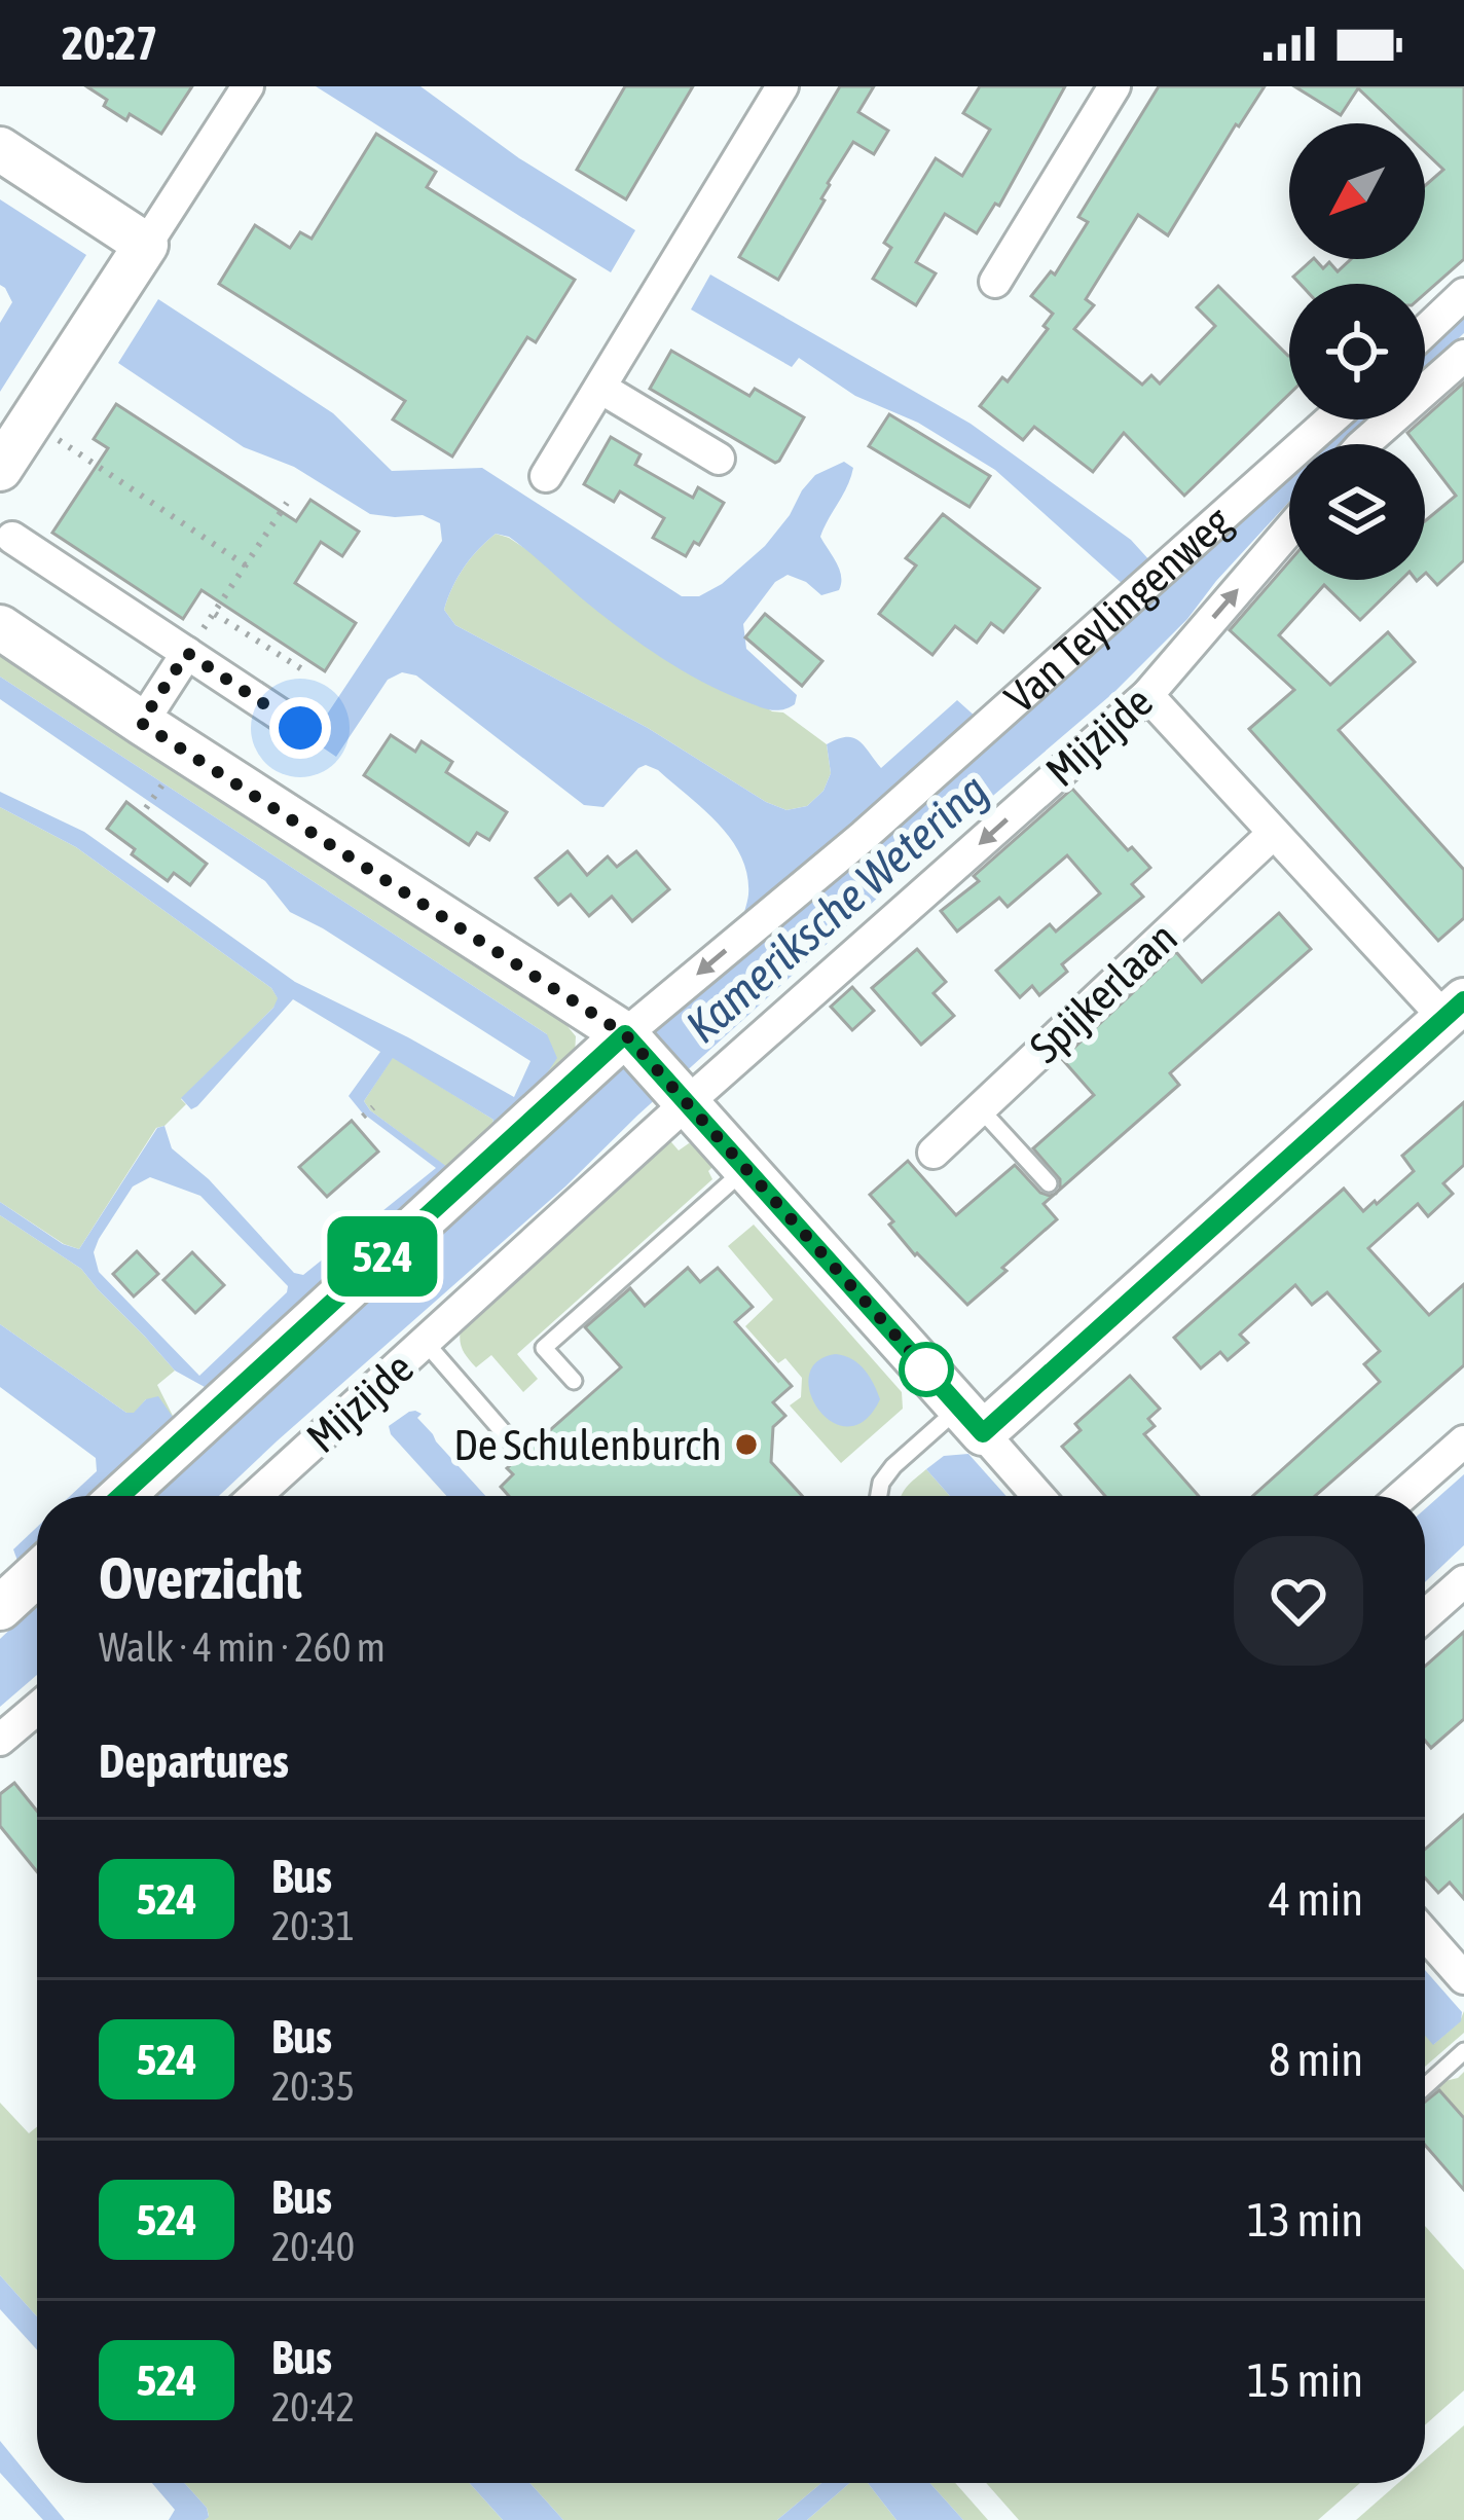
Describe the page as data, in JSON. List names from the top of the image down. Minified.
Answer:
{"streets":{"street":["Van Teylingenweg","Mijzijde","Spijkerlaan"]},"one_way":["Van Teylingenweg"],"water":["Kameriksche Wetering"],"places":["De Schulenburch"],"lines":["bus line 524"],"north":"bottom left","page":{"status":"20:27","on_map":"524","heading":[["Overzicht","Walk · 4 min · 260 m"],"Departures"],"list":[{"mark":"524","name":"Bus","note":"20:31","value":"4 min"},{"mark":"524","name":"Bus","note":"20:35","value":"8 min"},{"mark":"524","name":"Bus","note":"20:40","value":"13 min"},{"mark":"524","name":"Bus","note":"20:42","value":"15 min"}]}}
